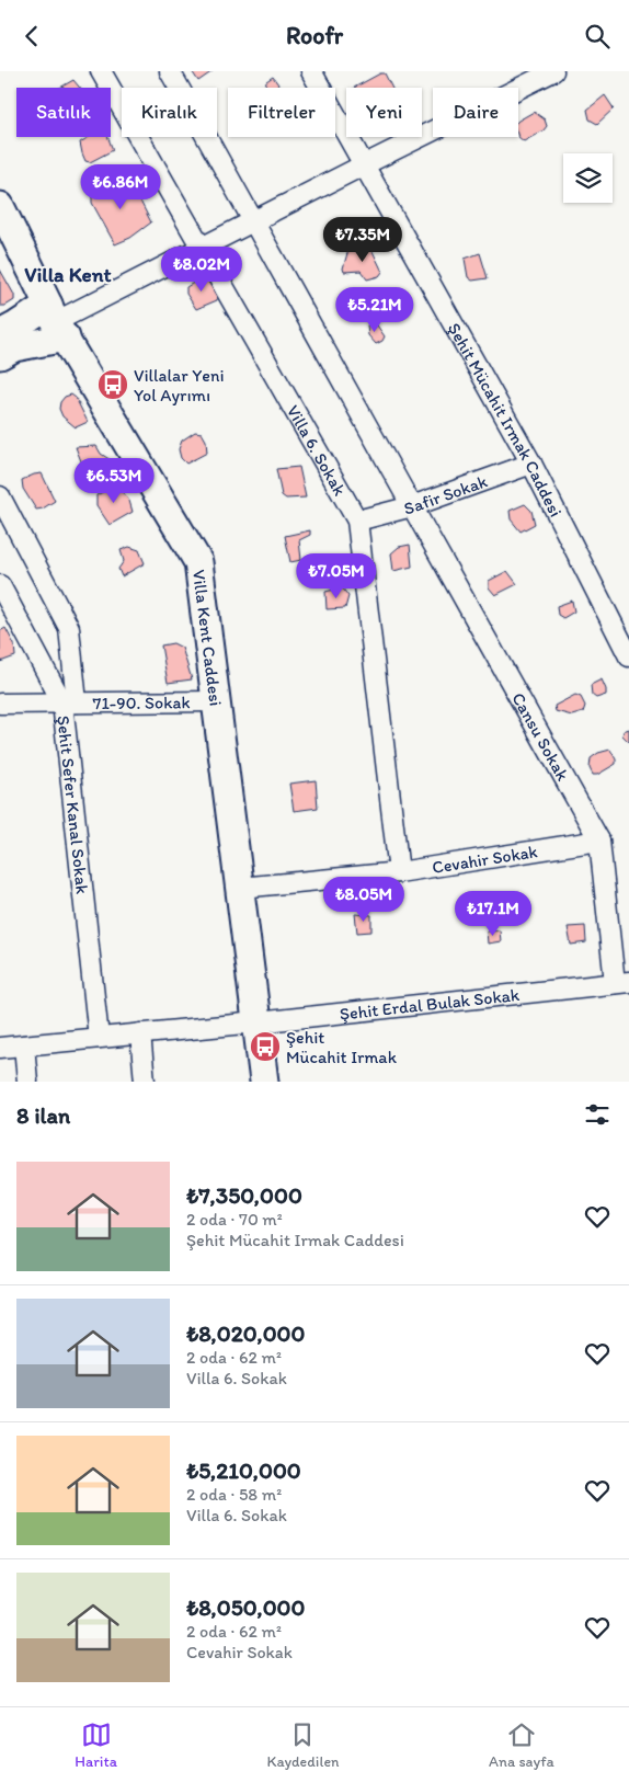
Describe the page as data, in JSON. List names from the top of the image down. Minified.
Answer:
{"streets":{"street":["Şehit Mücahit Irmak Caddesi","Villa 6. Sokak","Safir Sokak","Villa Kent Caddesi","71-90. Sokak","Cansu Sokak","Şehit Sefer Kanal Sokak","Cevahir Sokak","Şehit Erdal Bulak Sokak"]},"crossings":[["Şehit Mücahit Irmak Caddesi","Safir Sokak"],["Villa 6. Sokak","Safir Sokak"],["Villa 6. Sokak","Cevahir Sokak"],["Safir Sokak","Cansu Sokak"],["Villa Kent Caddesi","71-90. Sokak"],["Villa Kent Caddesi","Cevahir Sokak"],["Villa Kent Caddesi","Şehit Erdal Bulak Sokak"],["71-90. Sokak","Şehit Sefer Kanal Sokak"],["Cansu Sokak","Cevahir Sokak"],["Cansu Sokak","Şehit Erdal Bulak Sokak"],["Şehit Sefer Kanal Sokak","Şehit Erdal Bulak Sokak"]],"districts":["Villa Kent"],"places":{"bus stop":["Villalar Yeni Yol Ayrımı","Şehit Mücahit Irmak"]},"page":{"header":"Roofr","chip":["Satılık","Kiralık","Filtreler","Yeni","Daire"],"price":["₺6.86M","₺7.35M","₺8.02M","₺5.21M","₺6.53M","₺7.05M","₺8.05M","₺17.1M"],"heading":"8 ilan","list":[{"name":"₺7,350,000","note":"2 oda · 70 m² · Şehit Mücahit Irmak Caddesi"},{"name":"₺8,020,000","note":"2 oda · 62 m² · Villa 6. Sokak"},{"name":"₺5,210,000","note":"2 oda · 58 m² · Villa 6. Sokak"},{"name":"₺8,050,000","note":"2 oda · 62 m² · Cevahir Sokak"}],"tabs":["Harita","Kaydedilen","Ana sayfa"]}}
